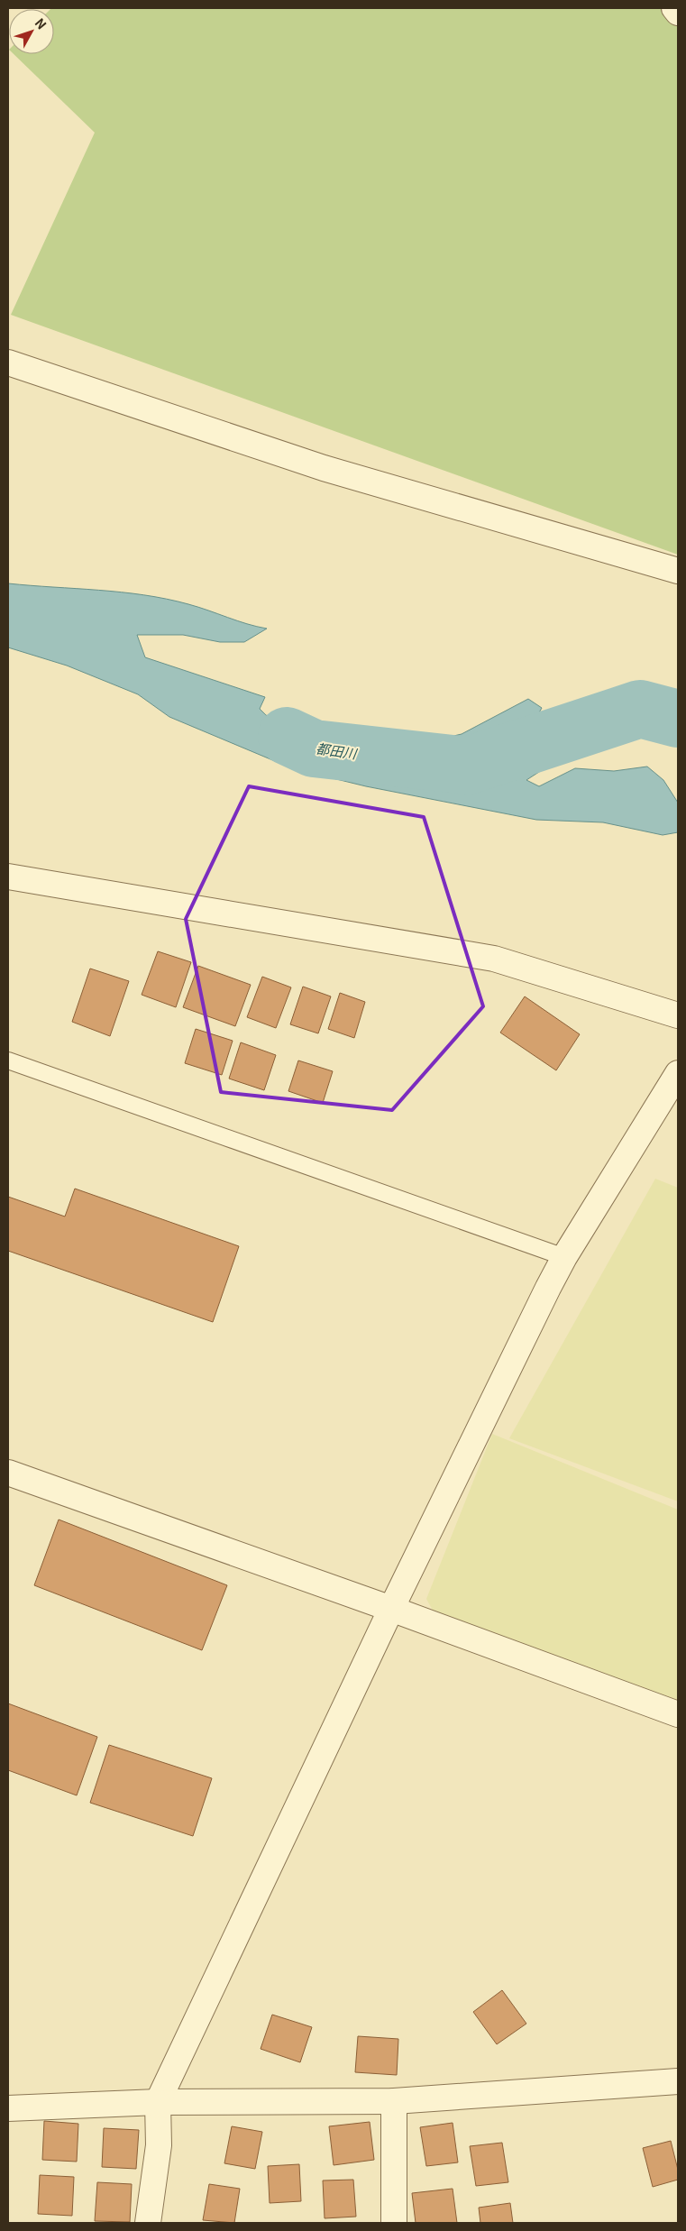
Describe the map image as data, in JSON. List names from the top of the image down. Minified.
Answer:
{"water":["都田川"],"north":"top right"}
